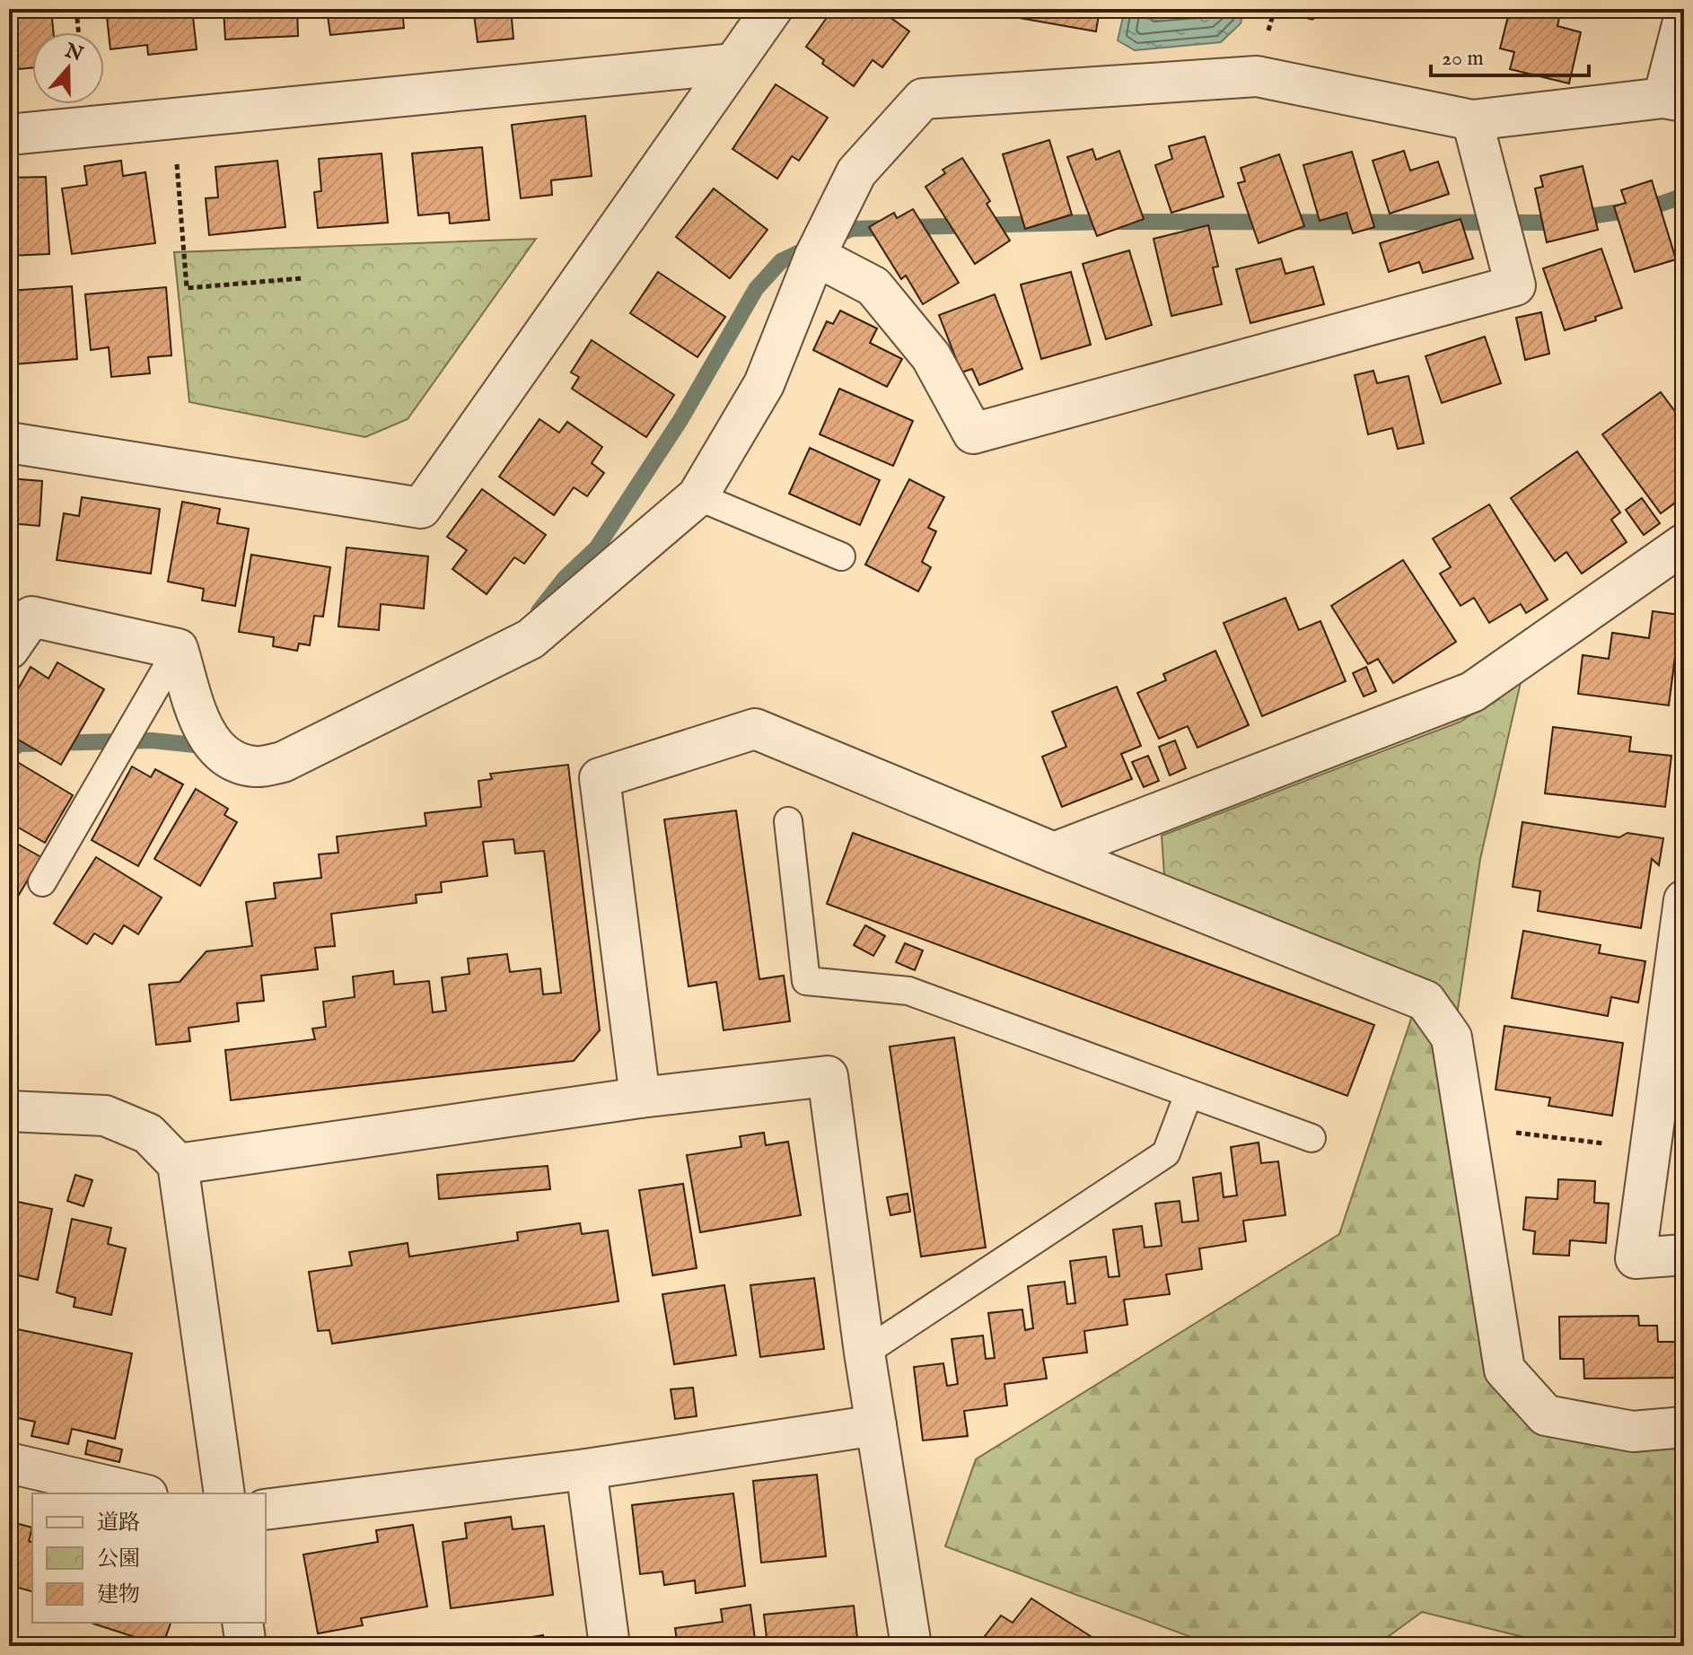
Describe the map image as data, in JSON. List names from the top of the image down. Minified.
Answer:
{"legend":["道路","公園","建物"],"scale_bar":"20 m","north":"top"}
